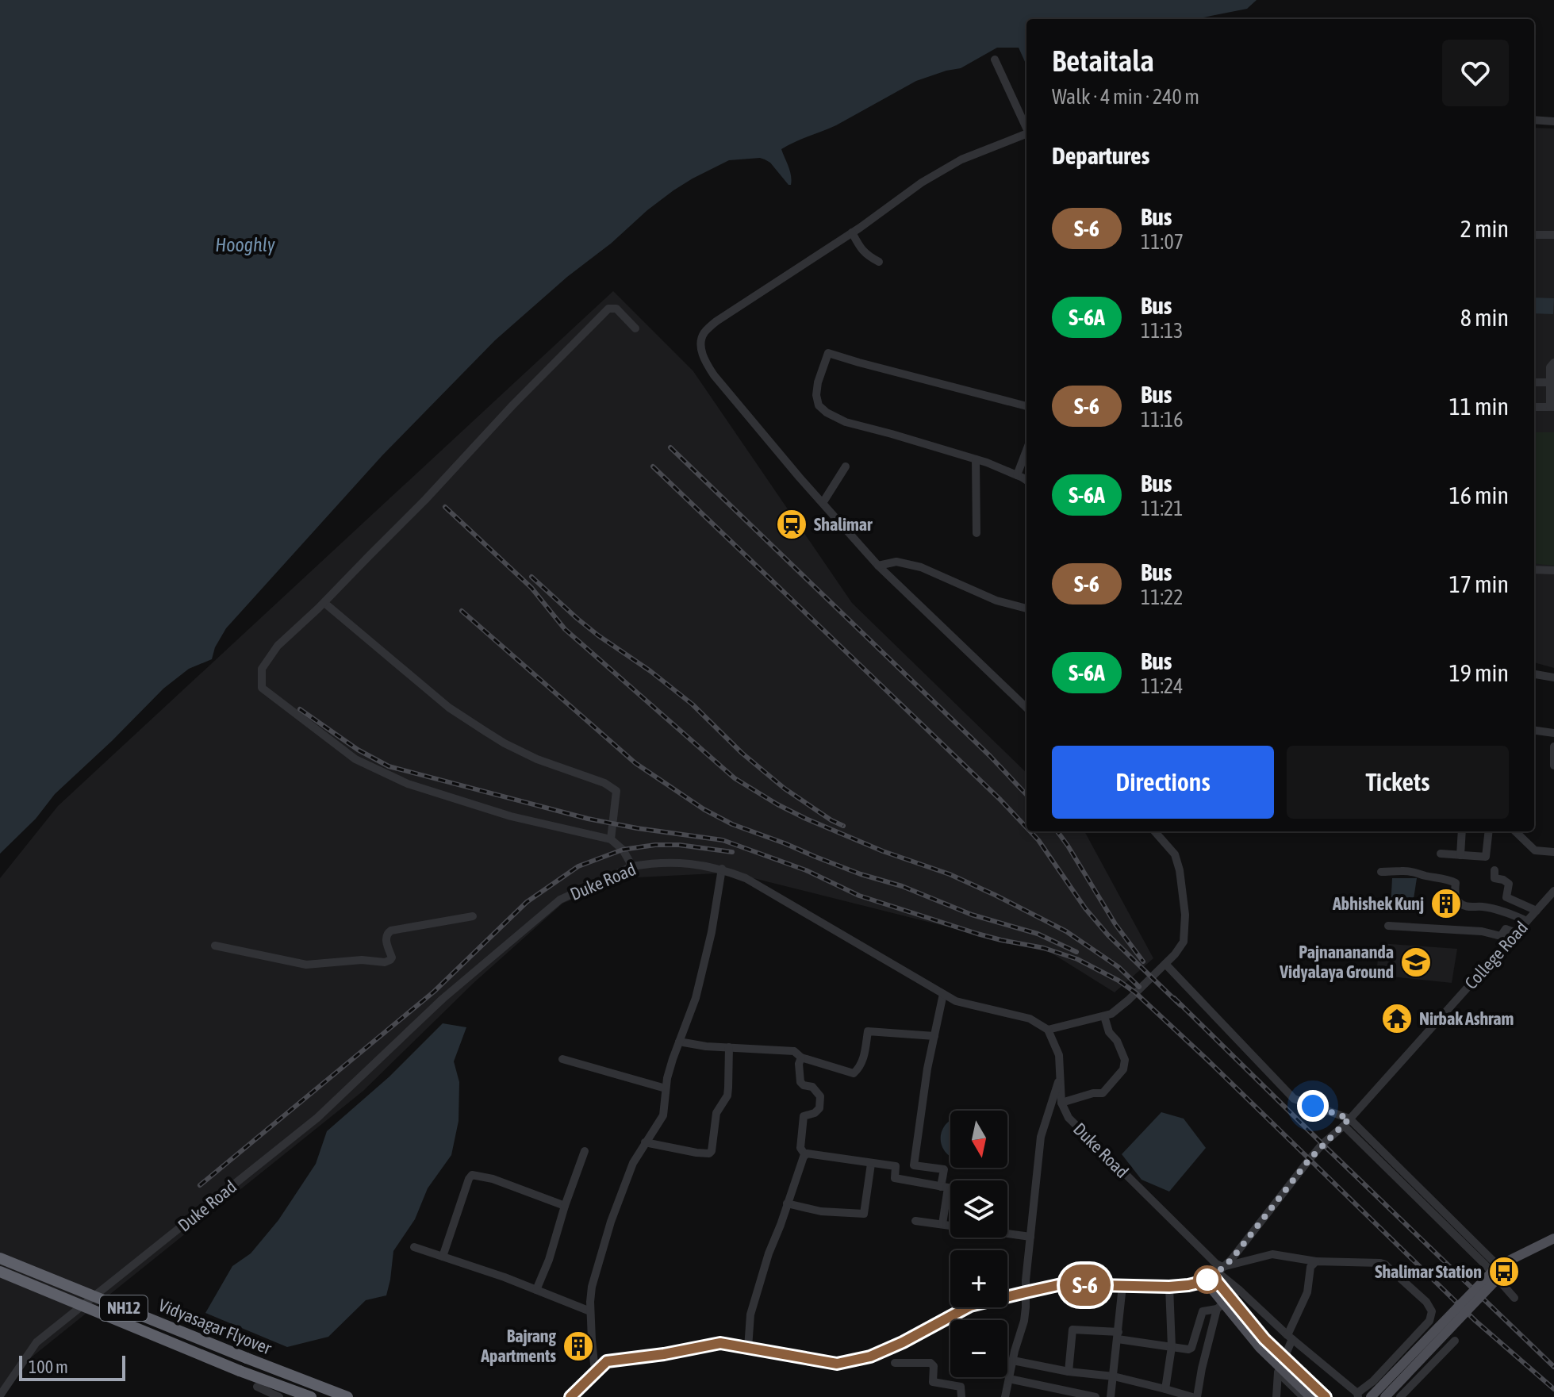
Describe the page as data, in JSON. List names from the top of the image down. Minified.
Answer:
{"streets":{"highway":["NH12","Vidyasagar Flyover"],"street":["Duke Road","College Road"]},"crossings":[["Duke Road","College Road"]],"water":["Hooghly"],"places":{"station":["Shalimar"],"building":["Abhishek Kunj","Bajrang Apartments"],"school or university":["Pajnanananda Vidyalaya Ground"],"temple":["Nirbak Ashram"],"bus stop":["Shalimar Station"]},"lines":["bus line S-6"],"scale_bar":"100 m","north":"bottom","page":{"on_map":"S-6","heading":[["Betaitala","Walk · 4 min · 240 m"],"Departures"],"list":[{"mark":"S-6","name":"Bus","note":"11:07","value":"2 min"},{"mark":"S-6A","name":"Bus","note":"11:13","value":"8 min"},{"mark":"S-6","name":"Bus","note":"11:16","value":"11 min"},{"mark":"S-6A","name":"Bus","note":"11:21","value":"16 min"},{"mark":"S-6","name":"Bus","note":"11:22","value":"17 min"},{"mark":"S-6A","name":"Bus","note":"11:24","value":"19 min"}],"buttons":["Directions","Tickets"],"map_buttons":["+","−"],"scale":"100 m"}}
